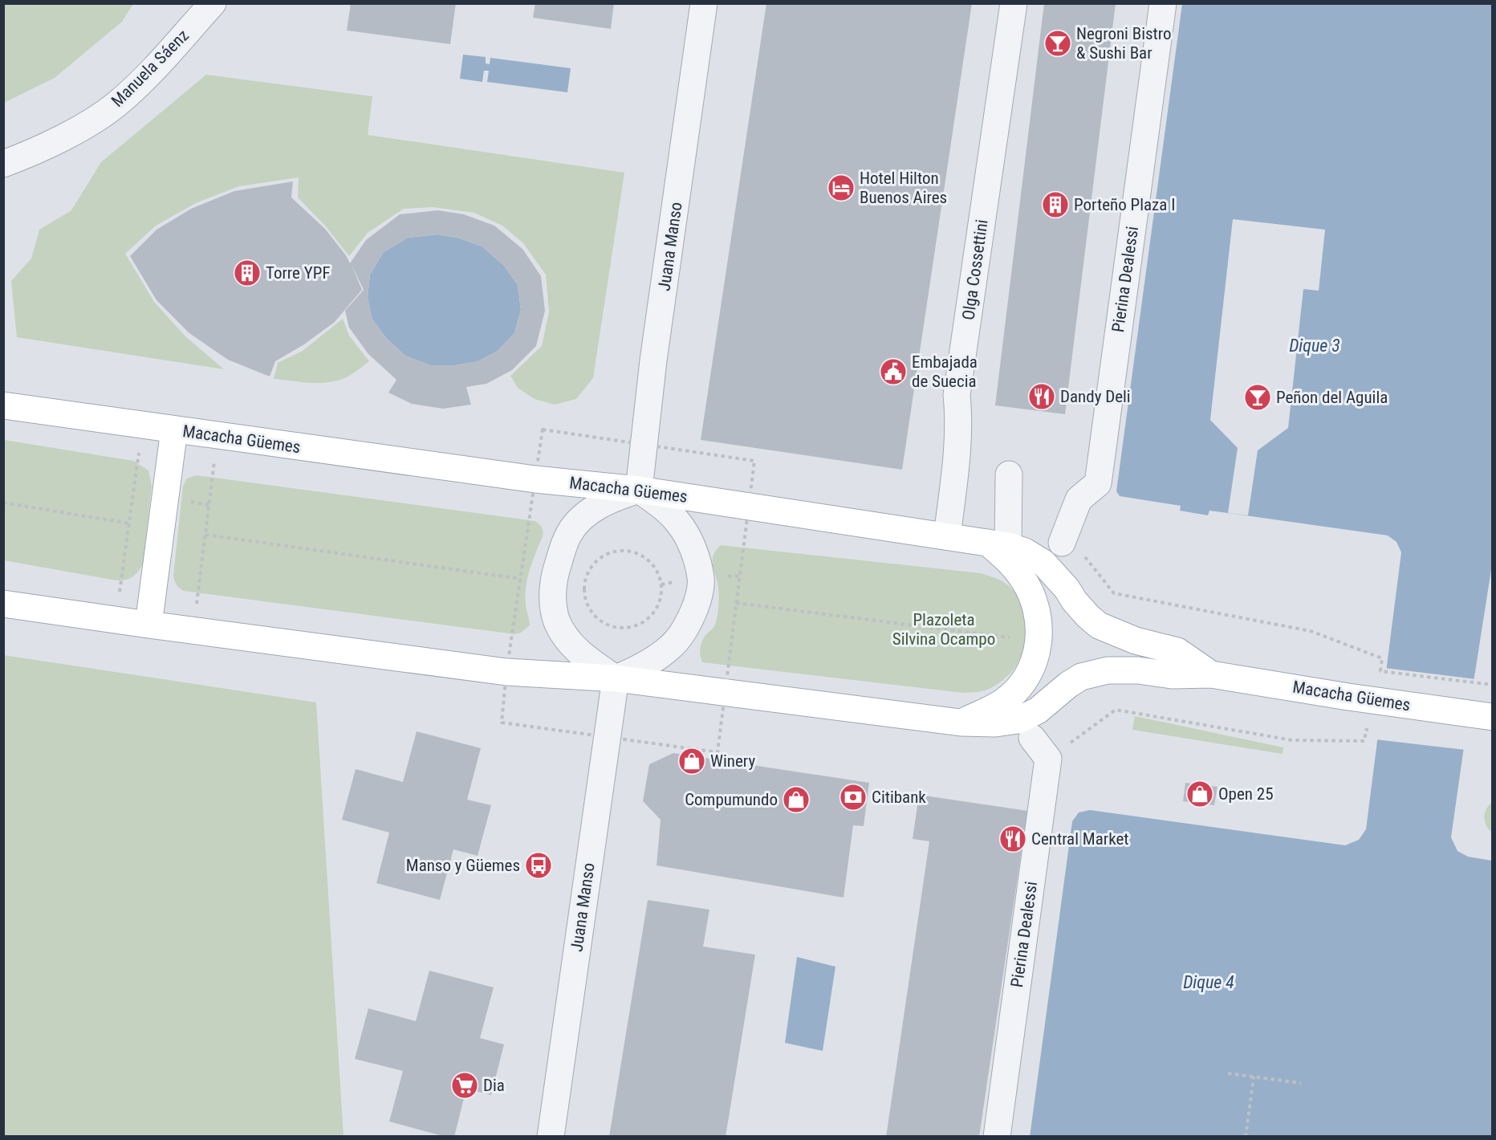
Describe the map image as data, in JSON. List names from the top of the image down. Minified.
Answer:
{"streets":{"main road":["Macacha Güemes"],"street":["Manuela Sáenz","Juana Manso","Olga Cossettini","Pierina Dealessi"]},"crossings":[["Juana Manso","Macacha Güemes"],["Olga Cossettini","Macacha Güemes"]],"water":["Dique 3","Dique 4"],"parks":["Plazoleta Silvina Ocampo"],"places":{"bar":["Negroni Bistro & Sushi Bar","Peñon del Aguila"],"hotel":["Hotel Hilton Buenos Aires"],"building":["Porteño Plaza I","Torre YPF"],"public building":["Embajada de Suecia"],"restaurant":["Dandy Deli","Central Market"],"shop":["Winery","Open 25","Compumundo"],"bank":["Citibank"],"bus stop":["Manso y Güemes"],"supermarket":["Dia"]}}
